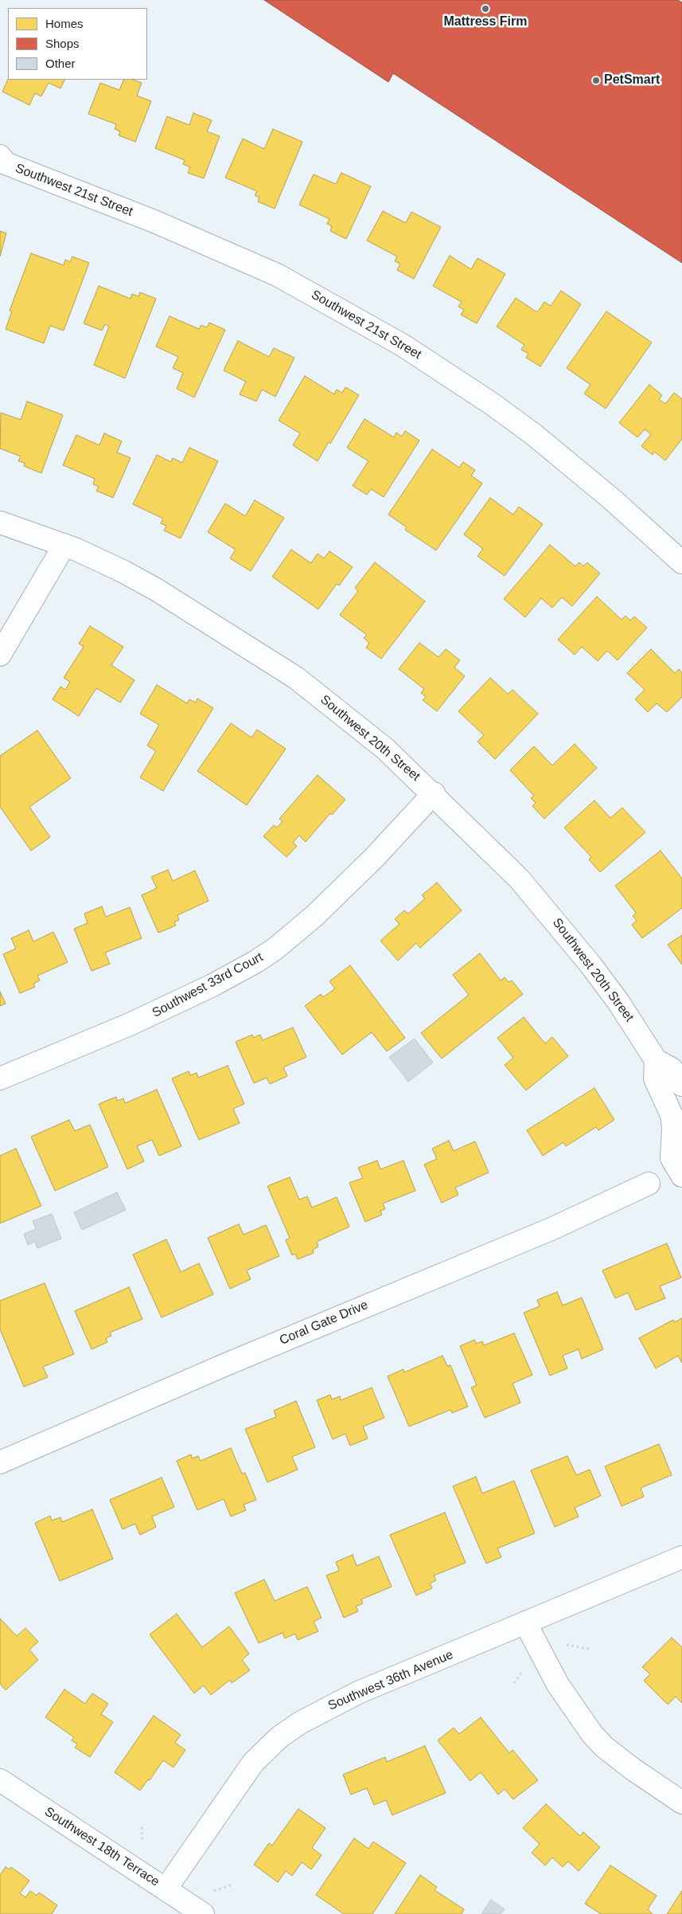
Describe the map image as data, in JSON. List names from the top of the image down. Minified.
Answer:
{"streets":{"street":["Southwest 21st Street","Southwest 20th Street","Southwest 33rd Court","Coral Gate Drive","Southwest 36th Avenue","Southwest 18th Terrace"]},"crossings":[["Southwest 20th Street","Southwest 33rd Court"],["Southwest 36th Avenue","Southwest 18th Terrace"]],"places":["Mattress Firm","PetSmart"],"legend":["Homes","Shops","Other"]}
